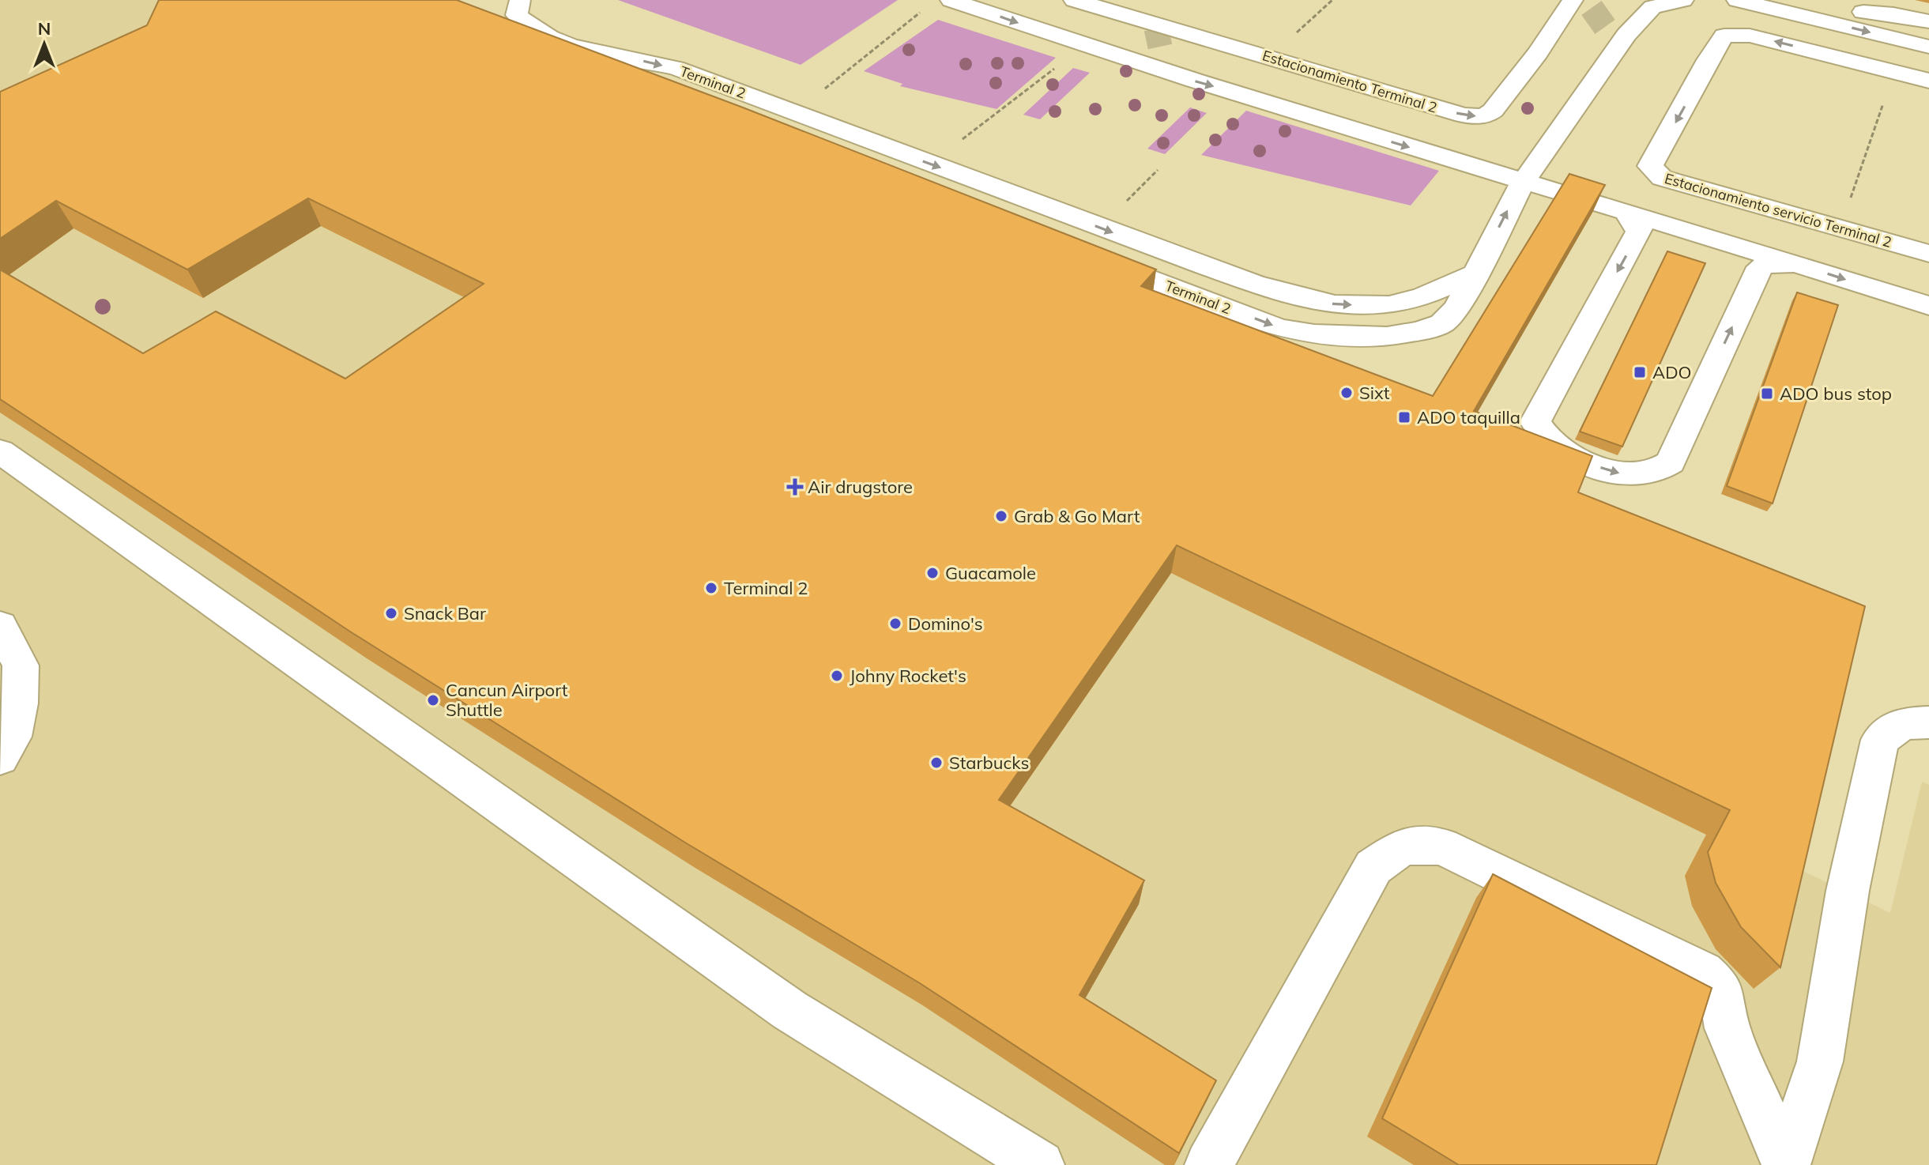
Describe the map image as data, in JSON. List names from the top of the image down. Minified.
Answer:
{"streets":{"street":["Estacionamiento Terminal 2","Terminal 2","Estacionamiento servicio Terminal 2"]},"places":{"transit":["ADO","ADO bus stop","ADO taquilla"],"other":["Sixt","Grab & Go Mart","Guacamole","Terminal 2","Snack Bar","Domino's","Johny Rocket's","Cancun Airport Shuttle","Starbucks"],"health":["Air drugstore"]},"north":"top"}
